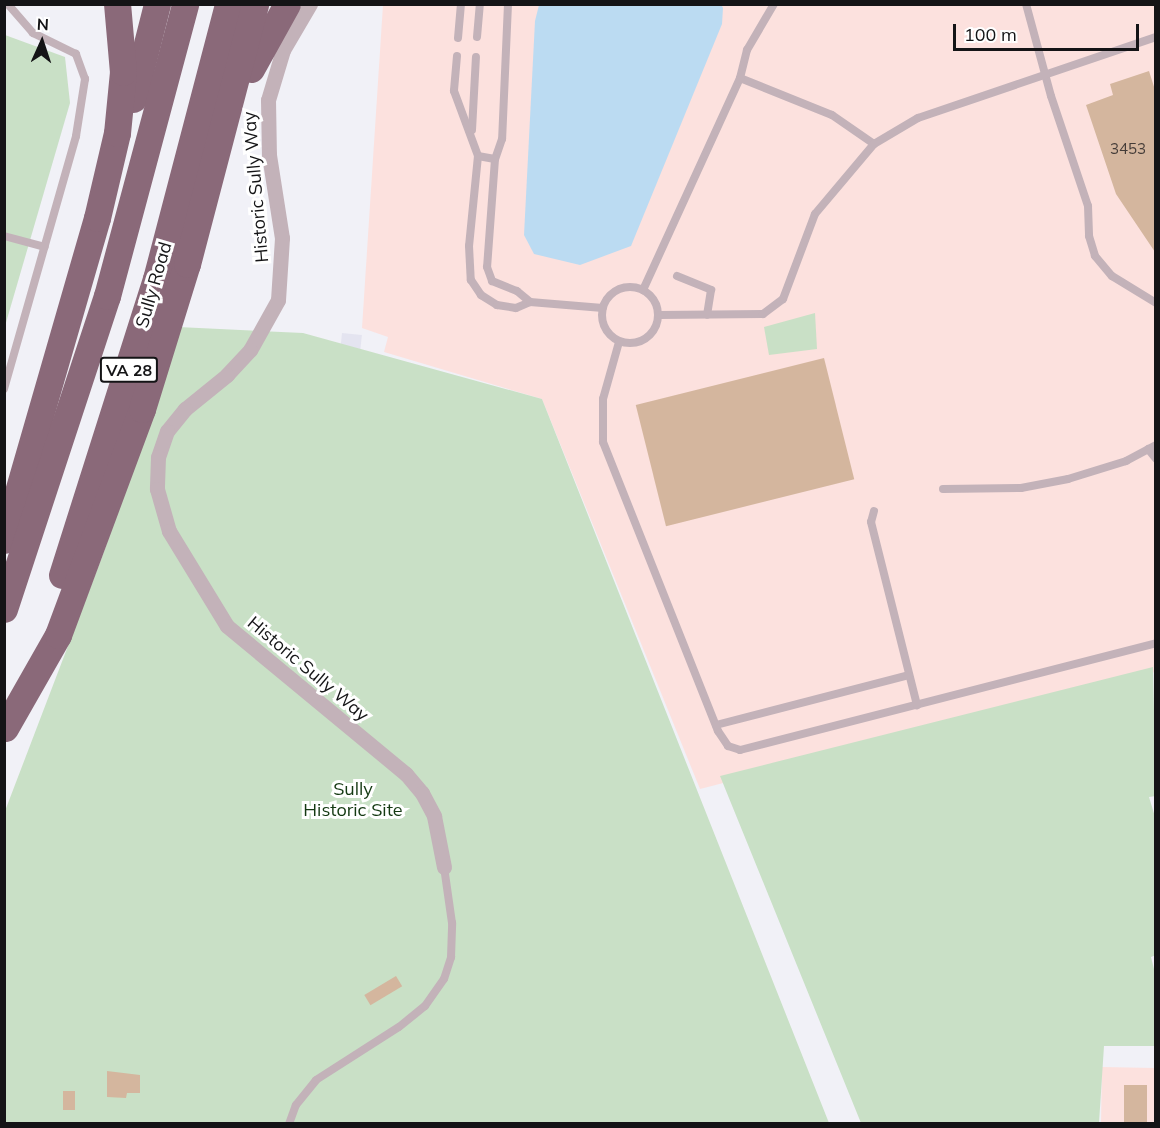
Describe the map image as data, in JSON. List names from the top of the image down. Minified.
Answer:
{"streets":{"highway":["Sully Road","VA 28"],"street":["Historic Sully Way"]},"parks":["Sully Historic Site"],"house_numbers":["3453"],"scale_bar":"100 m","north":"top"}
